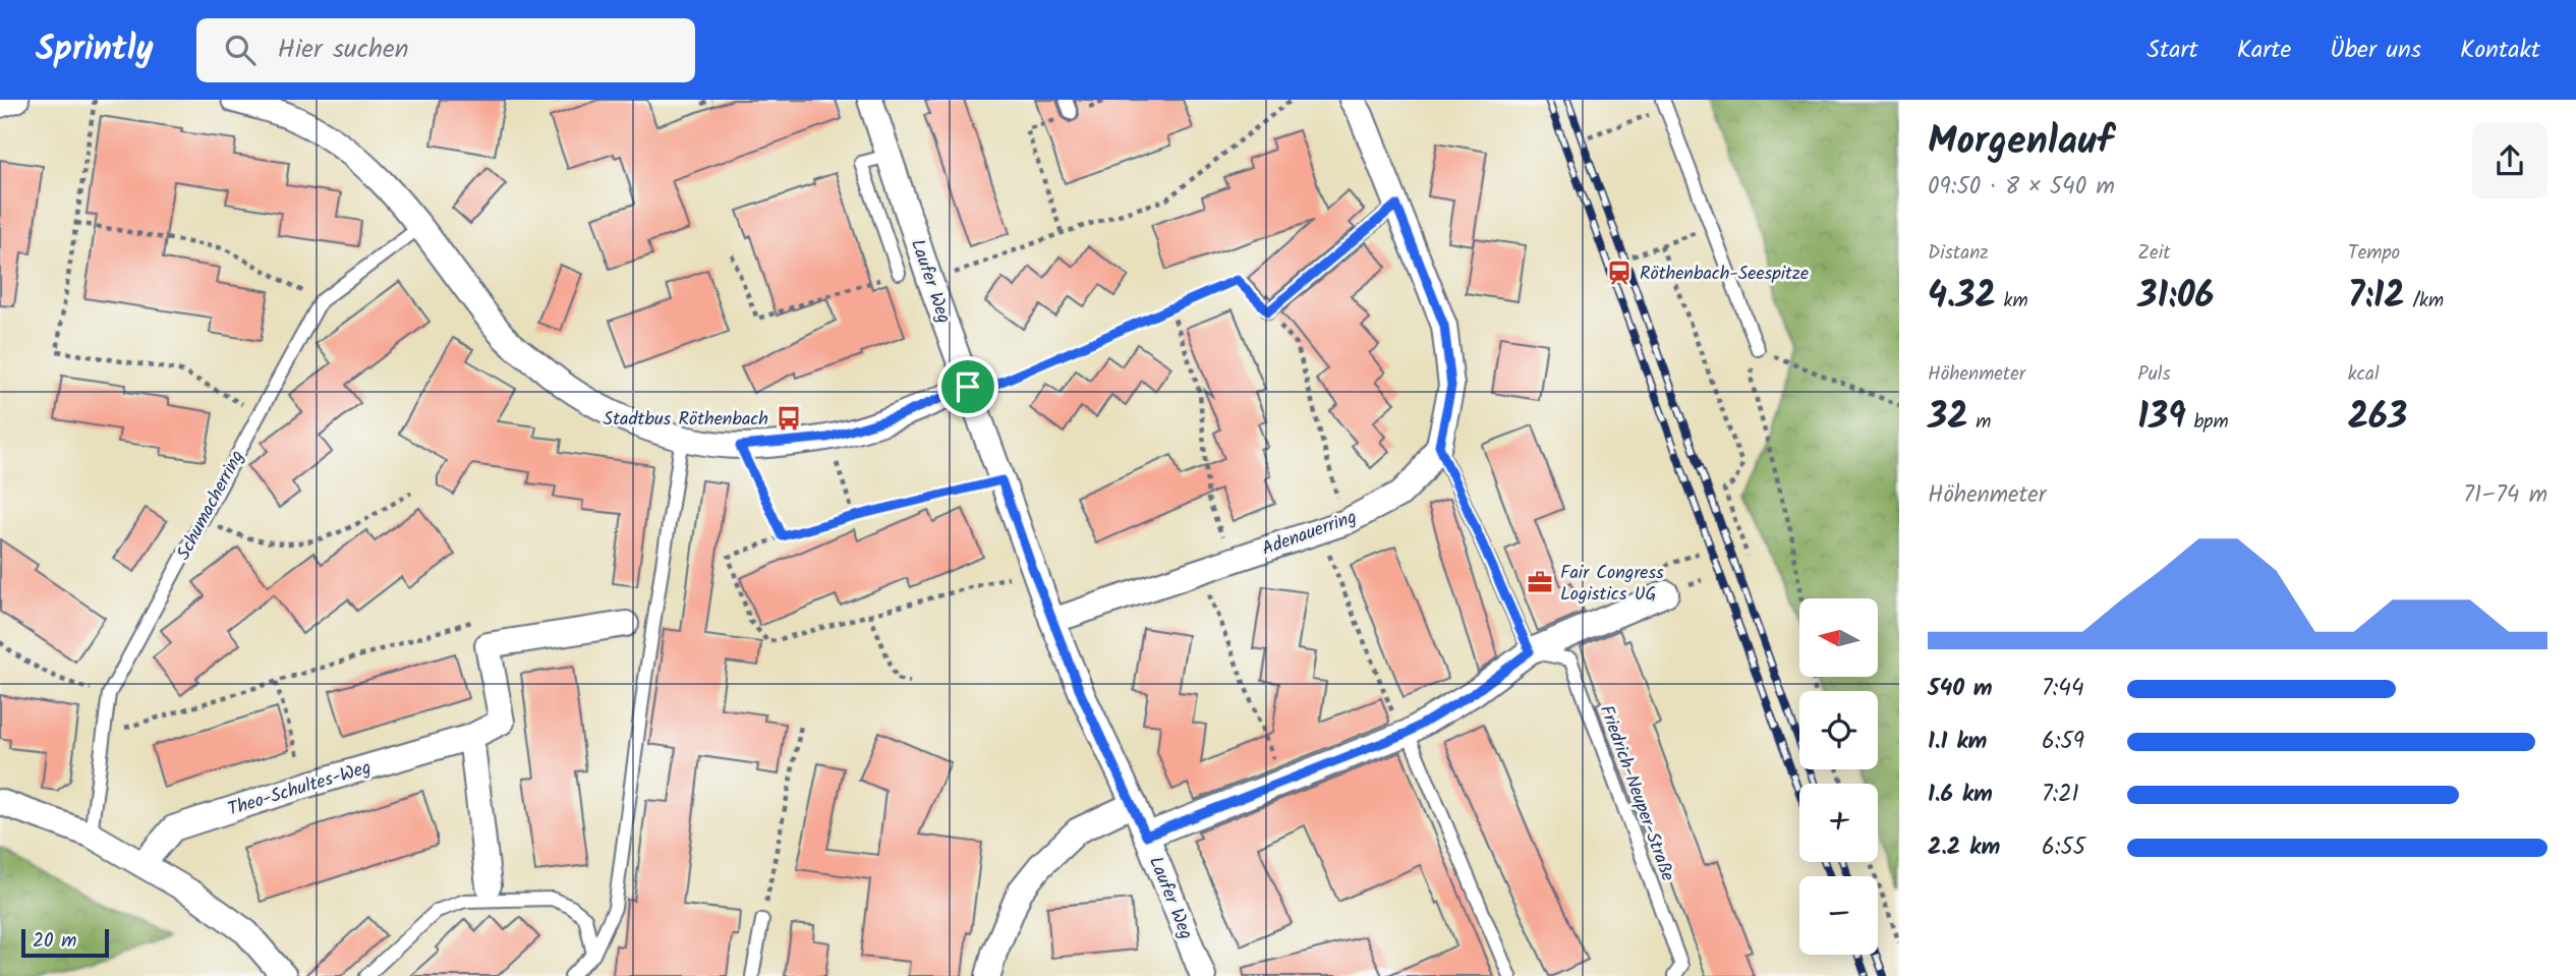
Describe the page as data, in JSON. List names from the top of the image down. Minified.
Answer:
{"streets":{"street":["Laufer Weg","Adenauerring","Theo-Schultes-Weg"],"lane":["Schumacherring","Friedrich-Neuper-Straße"]},"crossings":[["Laufer Weg","Adenauerring"]],"places":{"station":["Röthenbach-Seespitze"],"bus stop":["Stadtbus Röthenbach"],"office":["Fair Congress Logistics UG"]},"scale_bar":"20 m","north":"left","page":{"header":"Sprintly","search":"Hier suchen","nav":["Start","Karte","Über uns","Kontakt"],"heading":["Morgenlauf","09:50 · 8 × 540 m"],"stats":[["Distanz","4.32 km"],["Zeit","31:06"],["Tempo","7:12 /km"],["Höhenmeter","32 m"],["Puls","139 bpm"],["kcal","263"]],"chart":["Höhenmeter","71–74 m"],"map_buttons":["+","−"],"list":[{"name":"540 m","note":"7:44"},{"name":"1.1 km","note":"6:59"},{"name":"1.6 km","note":"7:21"},{"name":"2.2 km","note":"6:55"}],"scale":"20 m"}}
